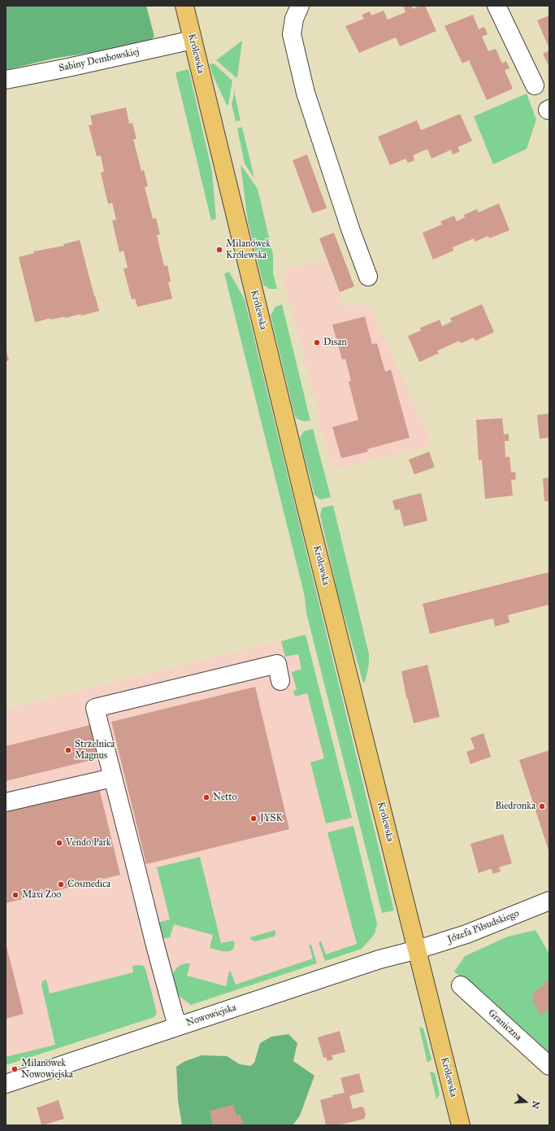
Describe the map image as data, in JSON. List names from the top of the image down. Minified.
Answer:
{"streets":{"main road":["Królewska"],"street":["Sabiny Dembowskiej","Józefa Piłsudskiego","Nowowiejska","Graniczna"]},"crossings":[["Królewska","Sabiny Dembowskiej"],["Królewska","Józefa Piłsudskiego"],["Królewska","Nowowiejska"],["Józefa Piłsudskiego","Nowowiejska"]],"places":["Milanówek Królewska","Disan","Strzelnica Magnus","Netto","Biedronka","JYSK","Vendo Park","Cosmedica","Maxi Zoo","Milanówek Nowowiejska"],"north":"right"}
